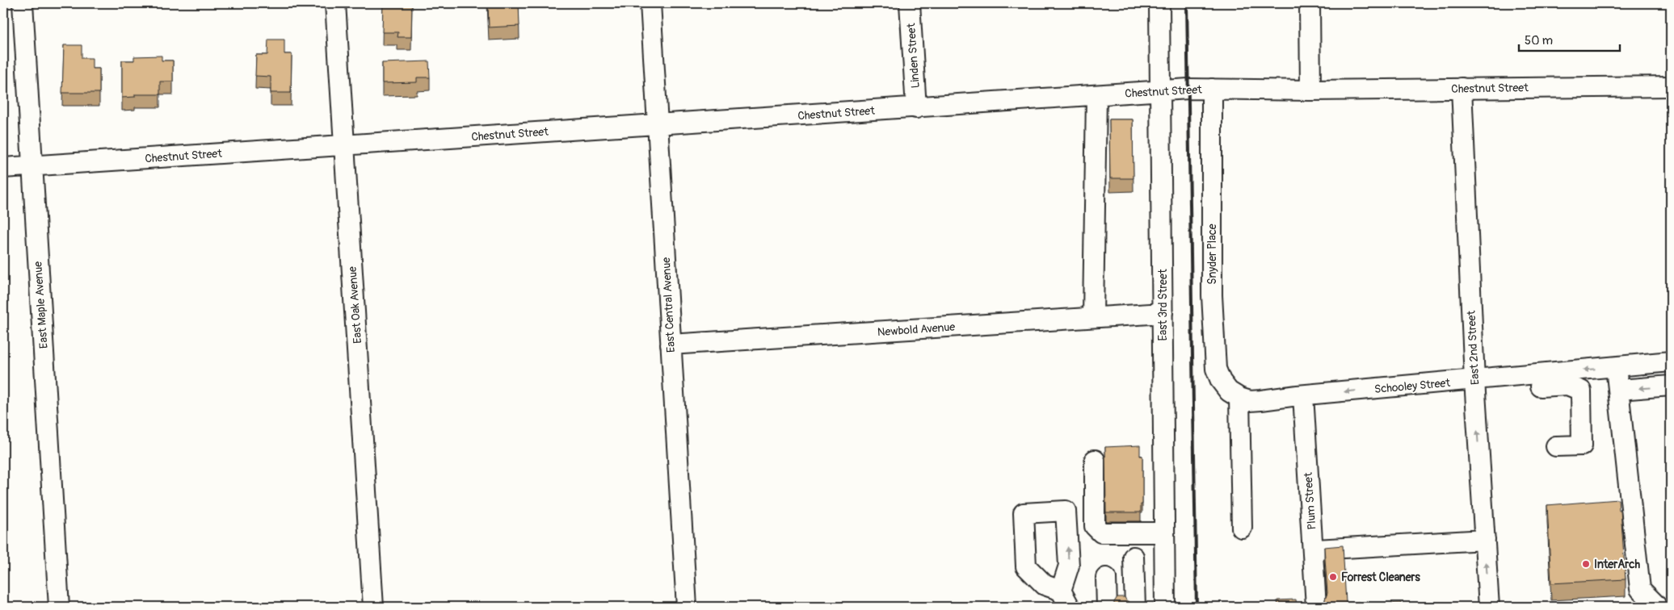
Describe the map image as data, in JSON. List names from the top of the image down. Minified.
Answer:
{"streets":{"street":["Linden Street","Chestnut Street","Snyder Place","East Maple Avenue","East Oak Avenue","East Central Avenue","East 3rd Street","Newbold Avenue","East 2nd Street","Schooley Street","Plum Street"]},"crossings":[["Linden Street","Chestnut Street"],["Chestnut Street","Snyder Place"],["Chestnut Street","East Maple Avenue"],["Chestnut Street","East Oak Avenue"],["Chestnut Street","East Central Avenue"],["Chestnut Street","East 3rd Street"],["Chestnut Street","East 2nd Street"],["Snyder Place","Schooley Street"],["East Central Avenue","Newbold Avenue"],["East 3rd Street","Newbold Avenue"],["East 2nd Street","Schooley Street"],["Schooley Street","Plum Street"]],"places":["InterArch","Forrest Cleaners"],"scale_bar":"50 m"}
